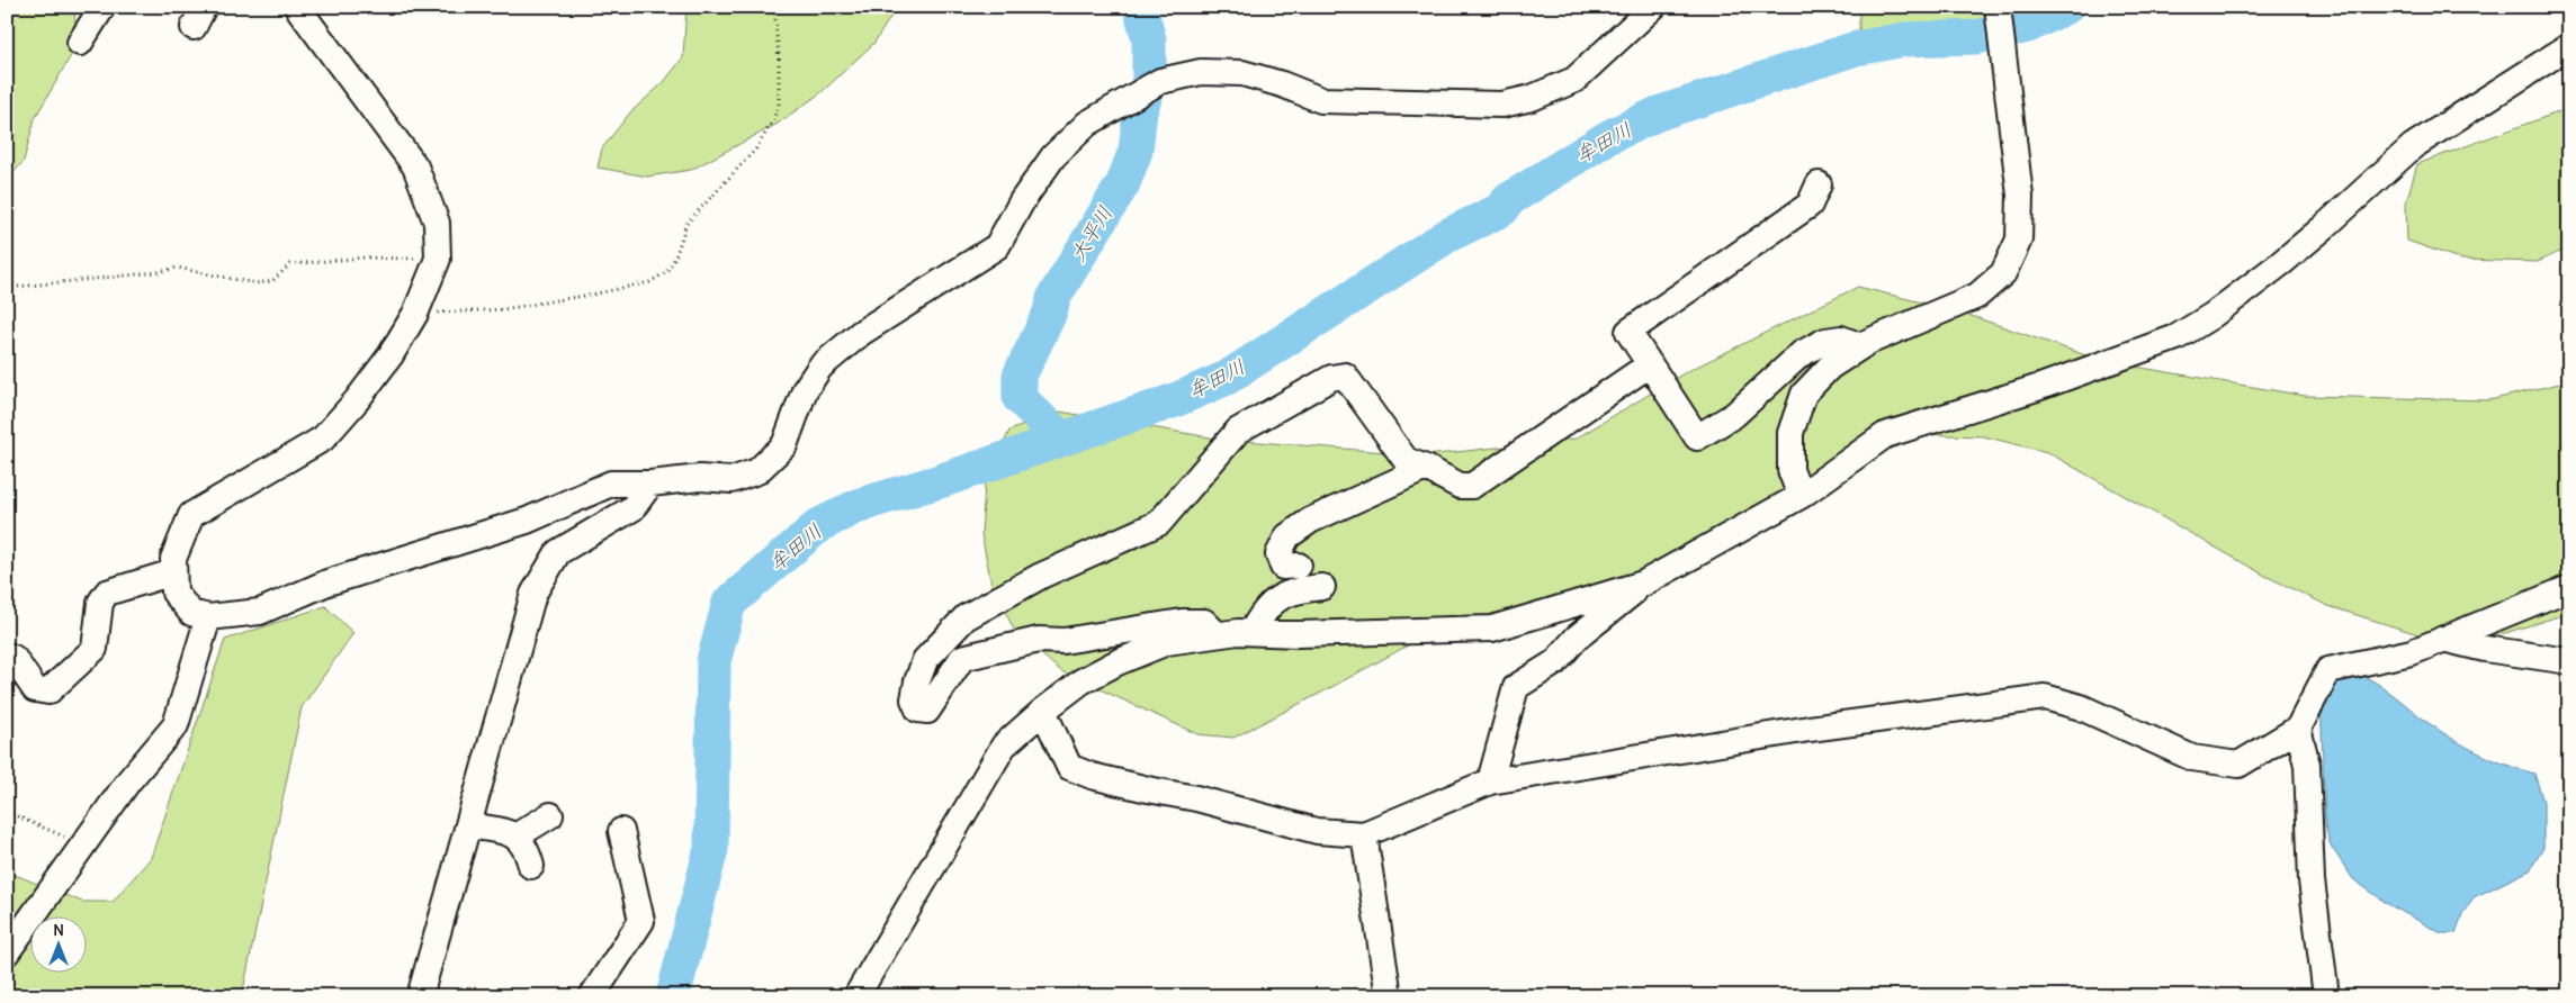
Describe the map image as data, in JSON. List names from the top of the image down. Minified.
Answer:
{"water":["牟田川","大平川"],"north":"top"}
